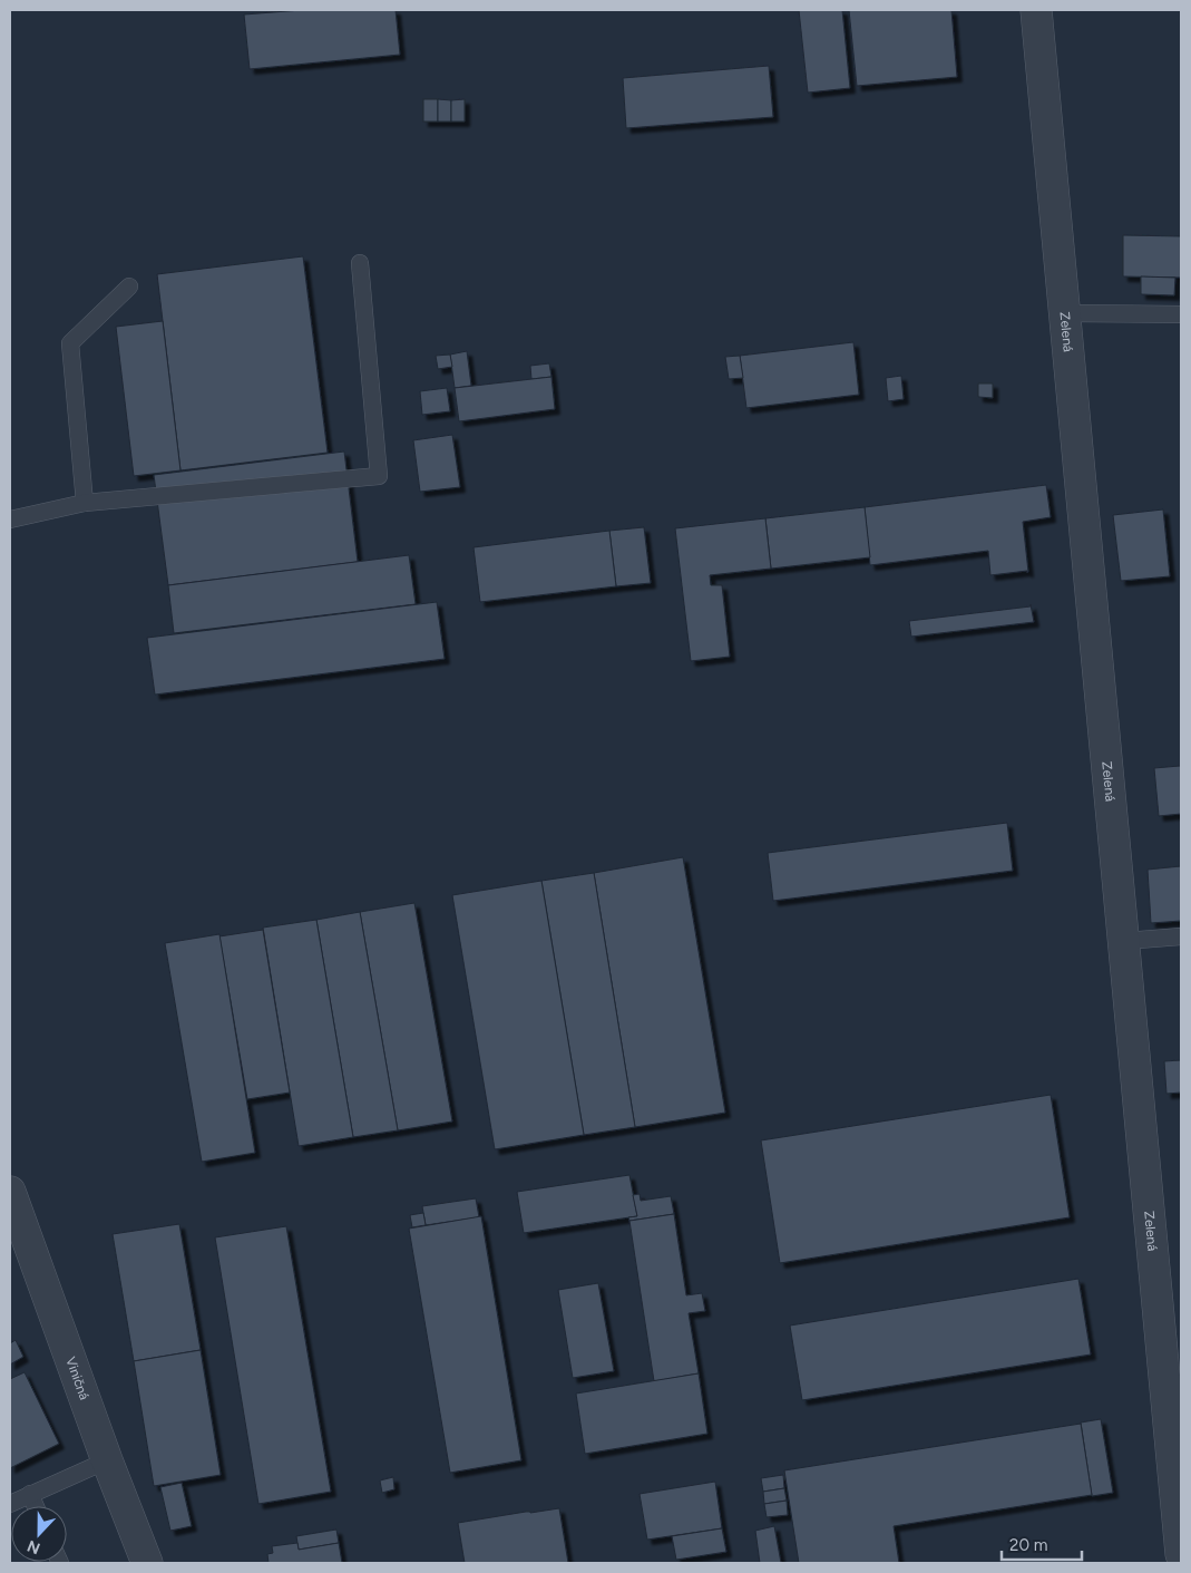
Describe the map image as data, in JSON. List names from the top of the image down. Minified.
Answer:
{"streets":{"street":["Zelená","Viničná"]},"scale_bar":"20 m","north":"bottom"}
